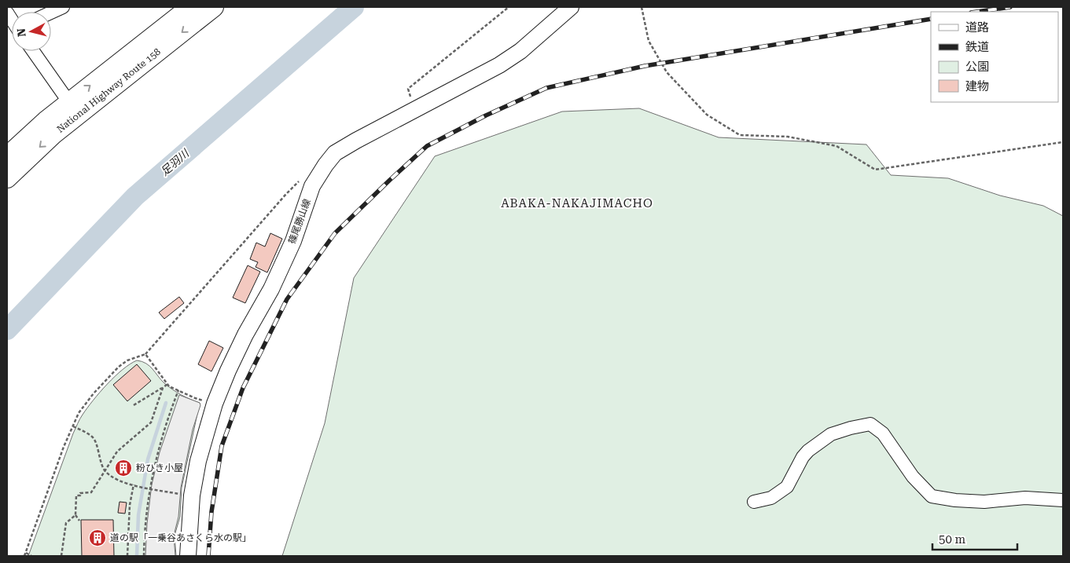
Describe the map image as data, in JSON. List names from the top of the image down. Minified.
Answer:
{"streets":{"highway":["National Highway Route 158"],"main road":["篠尾勝山線"]},"districts":["ABAKA-NAKAJIMACHO"],"water":["足羽川"],"places":{"building":["粉ひき小屋","道の駅「一乗谷あさくら水の駅」"]},"legend":["道路","鉄道","公園","建物"],"scale_bar":"50 m","north":"left"}
